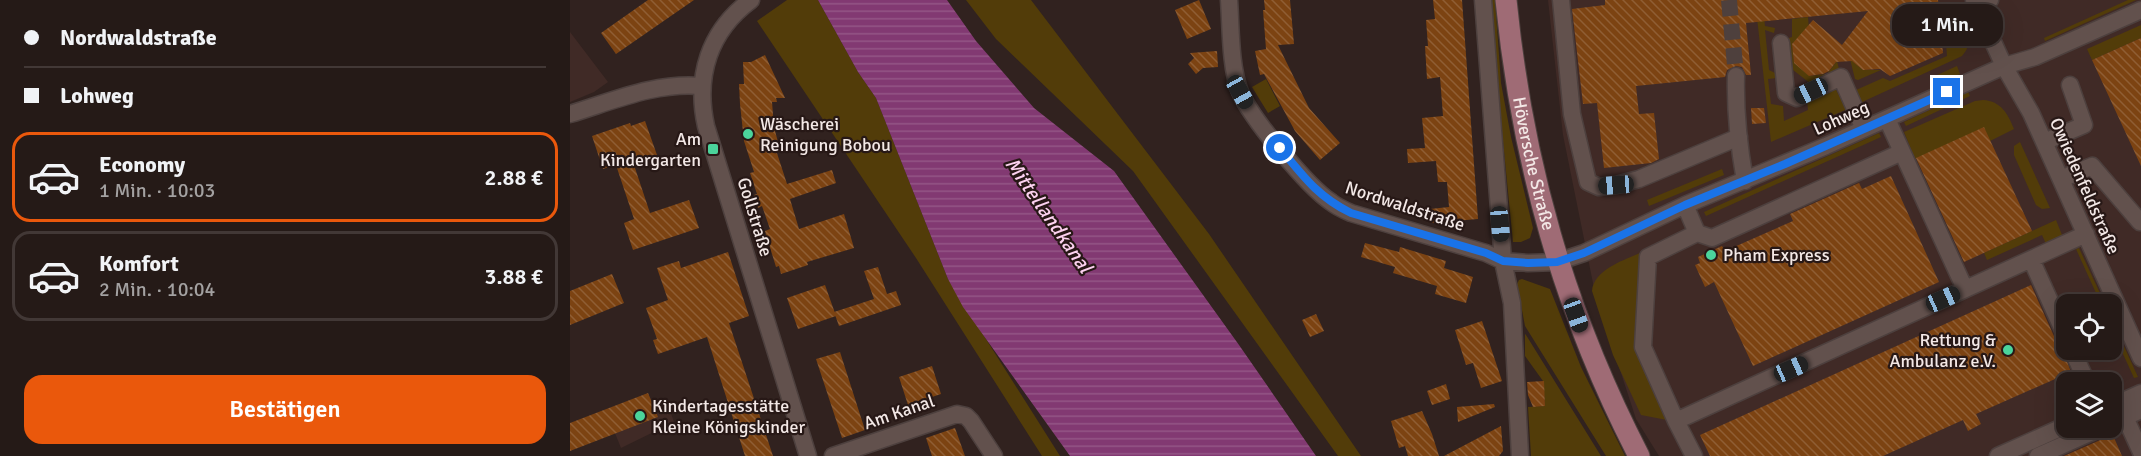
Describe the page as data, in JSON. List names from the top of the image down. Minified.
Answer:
{"streets":{"main road":["Höversche Straße"],"street":["Lohweg","Owiedenfeldstraße","Nordwaldstraße","Gollstraße","Am Kanal"]},"crossings":[["Lohweg","Höversche Straße"],["Lohweg","Owiedenfeldstraße"],["Lohweg","Nordwaldstraße"],["Höversche Straße","Nordwaldstraße"]],"water":["Mittellandkanal"],"places":{"other":["Wäscherei Reinigung Bobou","Pham Express","Rettung & Ambulanz e.V.","Kindertagesstätte Kleine Königskinder"],"transit":["Am Kindergarten"]},"page":{"banner":["Nordwaldstraße","Lohweg"],"bubble":"1 Min.","list":[{"name":"Economy","note":"1 Min. · 10:03","value":"2.88 €"},{"name":"Komfort","note":"2 Min. · 10:04","value":"3.88 €"}],"buttons":"Bestätigen"}}
